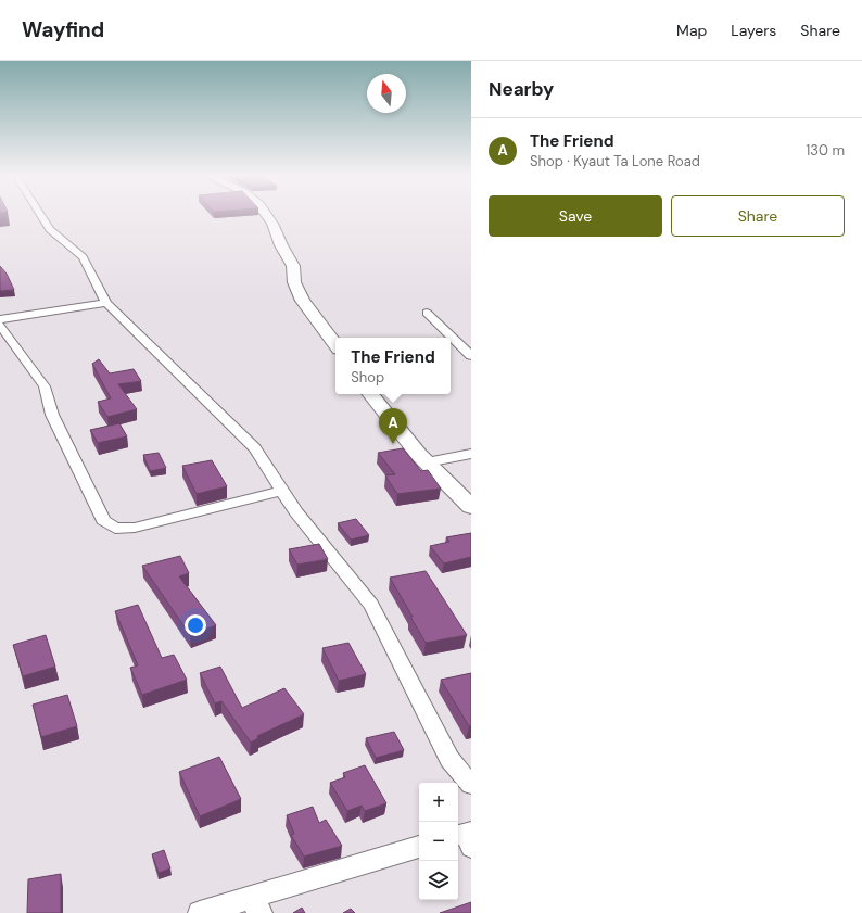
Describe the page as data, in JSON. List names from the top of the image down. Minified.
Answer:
{"north":"top","page":{"header":"Wayfind","nav":["Map","Layers","Share"],"heading":"Nearby","list":[{"mark":"A","name":"The Friend","note":"Shop · Kyaut Ta Lone Road","value":"130 m"}],"buttons":["Save","Share"],"popup":["The Friend","Shop"],"pins":"A","map_buttons":["+","−"]}}
